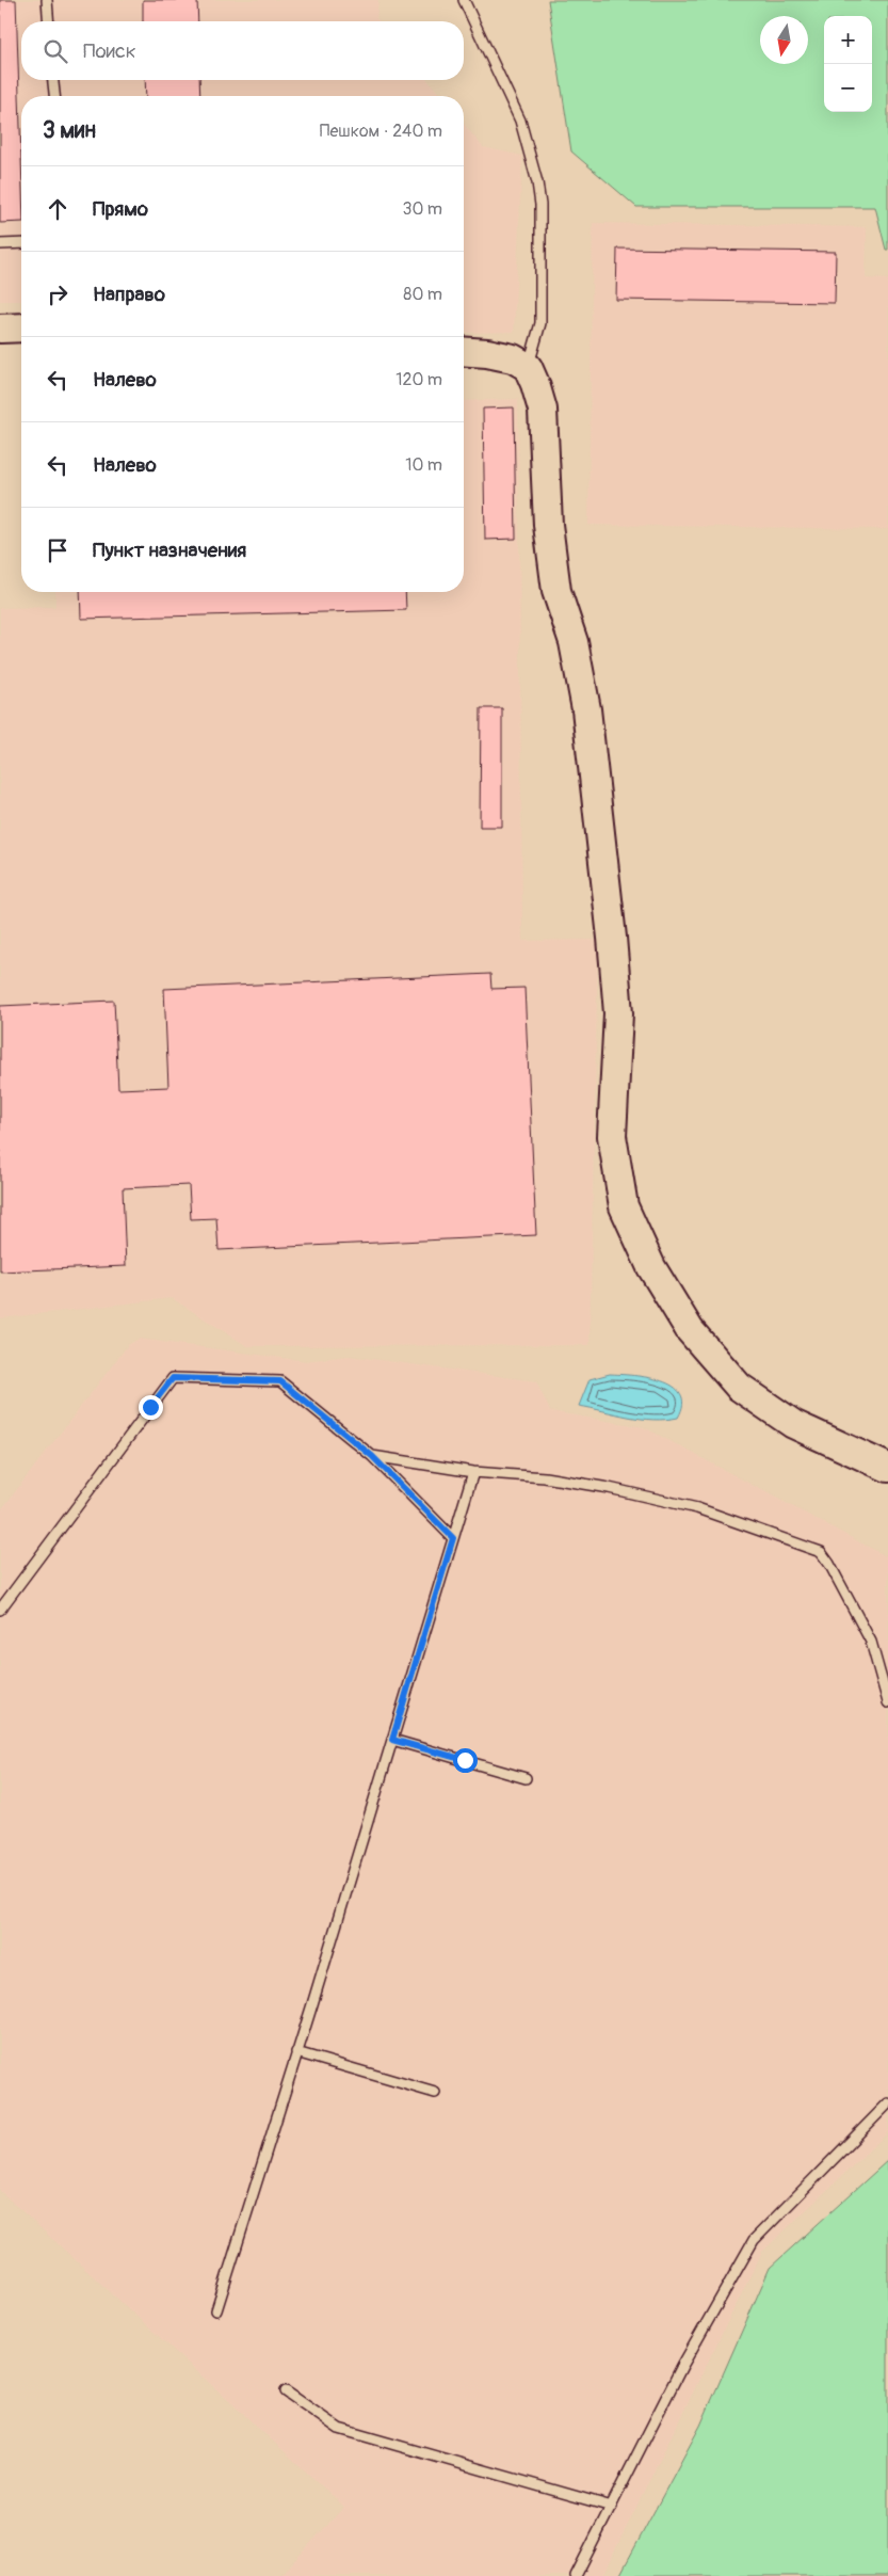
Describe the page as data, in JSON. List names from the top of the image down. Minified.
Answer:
{"north":"bottom","page":{"map_buttons":["+","−"],"search":"Поиск","heading":["3 мин","Пешком · 240 m"],"list":[["Прямо","30 m"],["Направо","80 m"],["Налево","120 m"],["Налево","10 m"],"Пункт назначения"]}}
